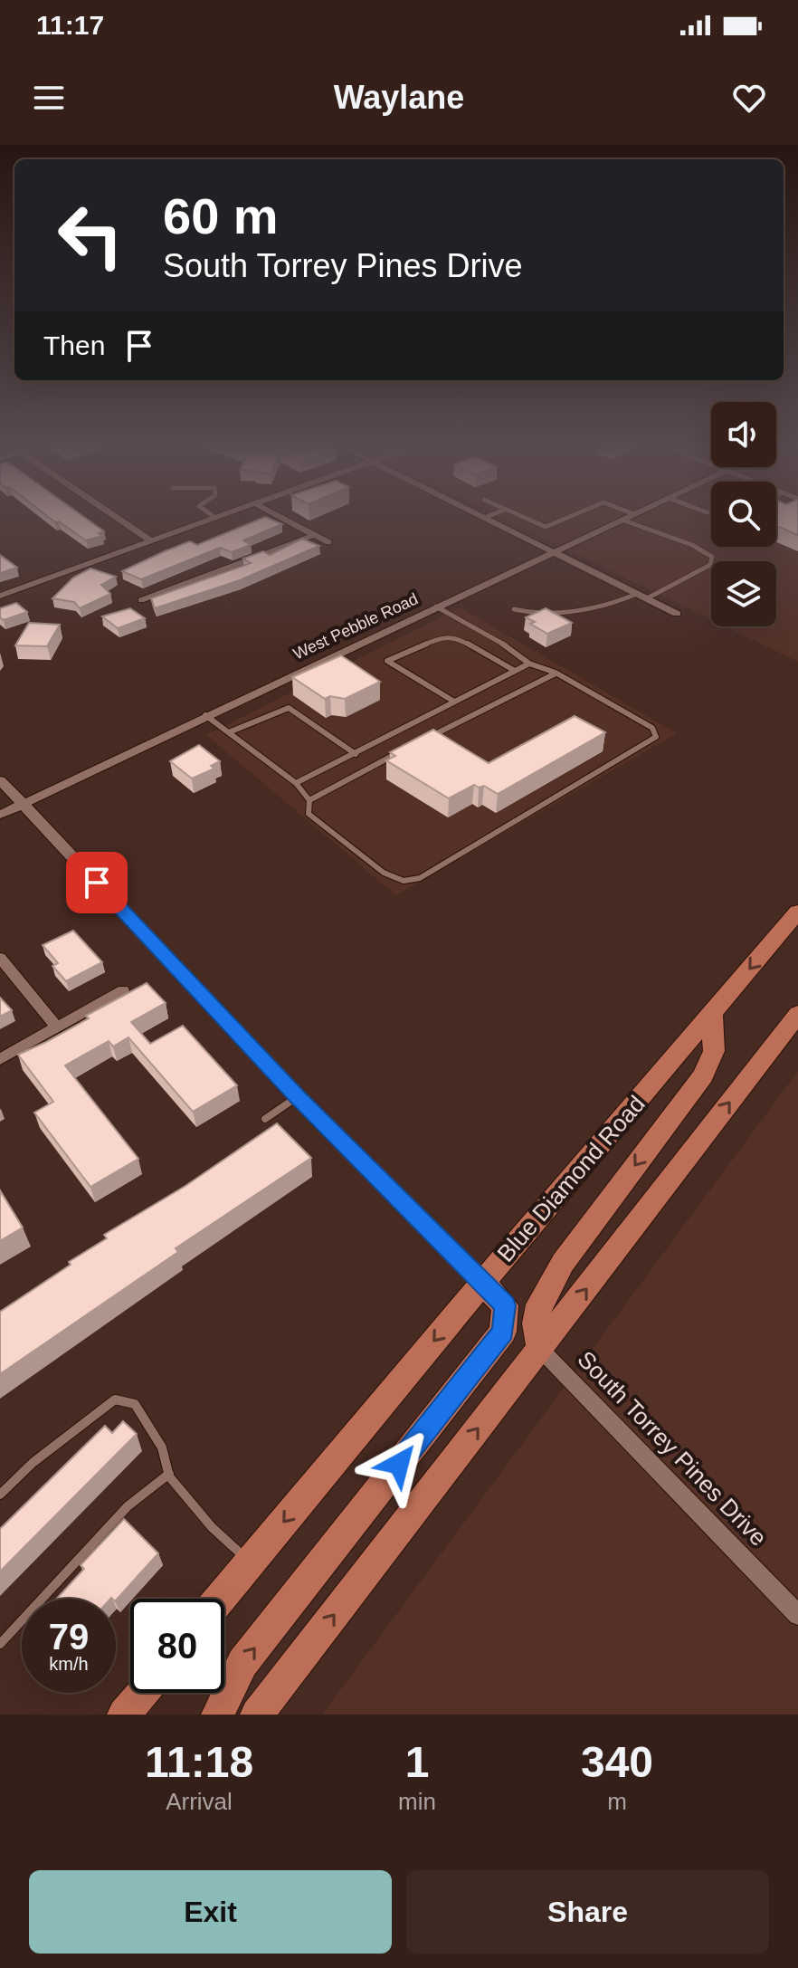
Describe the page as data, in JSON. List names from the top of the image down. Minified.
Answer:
{"streets":{"highway":["Blue Diamond Road"],"street":["West Pebble Road","South Torrey Pines Drive"]},"page":{"status":"11:17","header":"Waylane","turn":["60 m","South Torrey Pines Drive"],"then":"Then","speed":"79 km/h","limit":"80","eta":["11:18","Arrival","1","min","340","m"],"buttons":["Exit","Share"]}}
